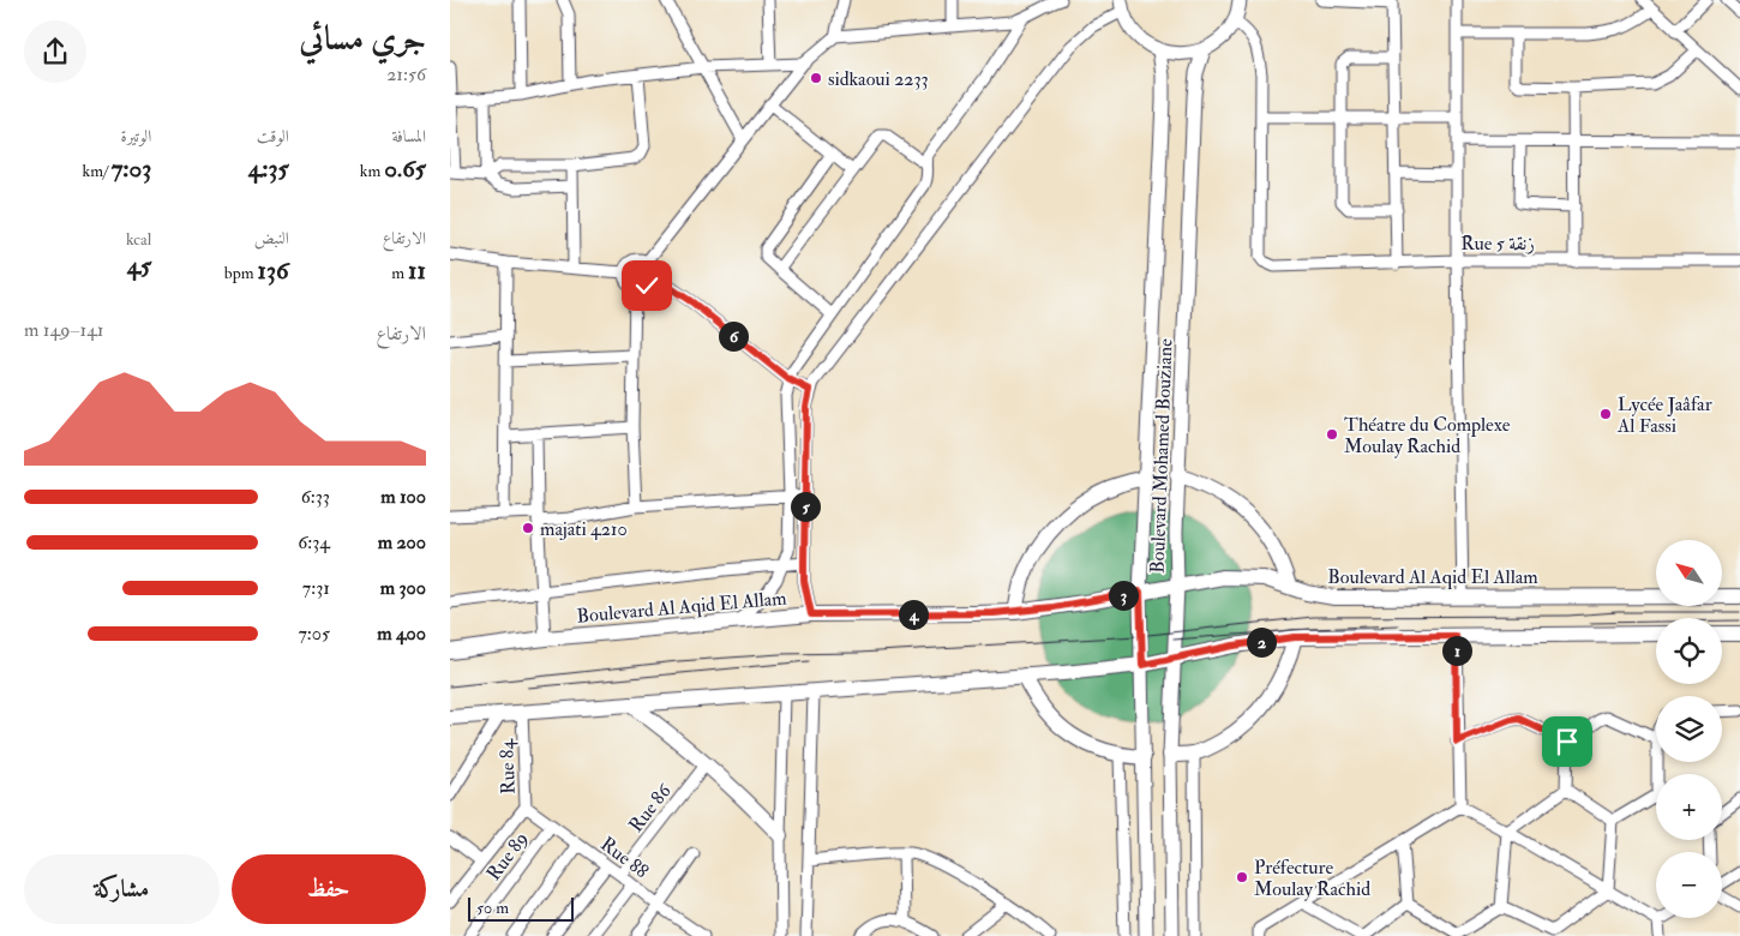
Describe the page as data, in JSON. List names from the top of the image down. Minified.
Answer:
{"streets":{"main road":["Boulevard Al Aqid El Allam"],"street":["Rue 5 زنقة","Boulevard Mohamed Bouziane","Rue 84","Rue 86","Rue 89","Rue 88"]},"crossings":[["Boulevard Mohamed Bouziane","Boulevard Al Aqid El Allam"],["Rue 84","Rue 88"],["Rue 86","Rue 88"],["Rue 89","Rue 88"]],"places":["sidkaoui 2233","Lycée Jaâfar Al Fassi","Théatre du Complexe Moulay Rachid","majati 4210","Préfecture Moulay Rachid"],"scale_bar":"50 m","north":"top left","page":{"heading":["جري مسائي","21:56"],"stats":[["المسافة","0.65 km"],["الوقت","4:35"],["الوتيرة","7:03 /km"],["الارتفاع","11 m"],["النبض","136 bpm"],["kcal","45"]],"chart":["الارتفاع","141–149 m"],"pins":["6","5","3","4","2","1"],"list":[{"name":"100 m","note":"6:33"},{"name":"200 m","note":"6:34"},{"name":"300 m","note":"7:31"},{"name":"400 m","note":"7:05"}],"map_buttons":["+","−"],"buttons":["حفظ","مشاركة"],"scale":"50 m"}}
